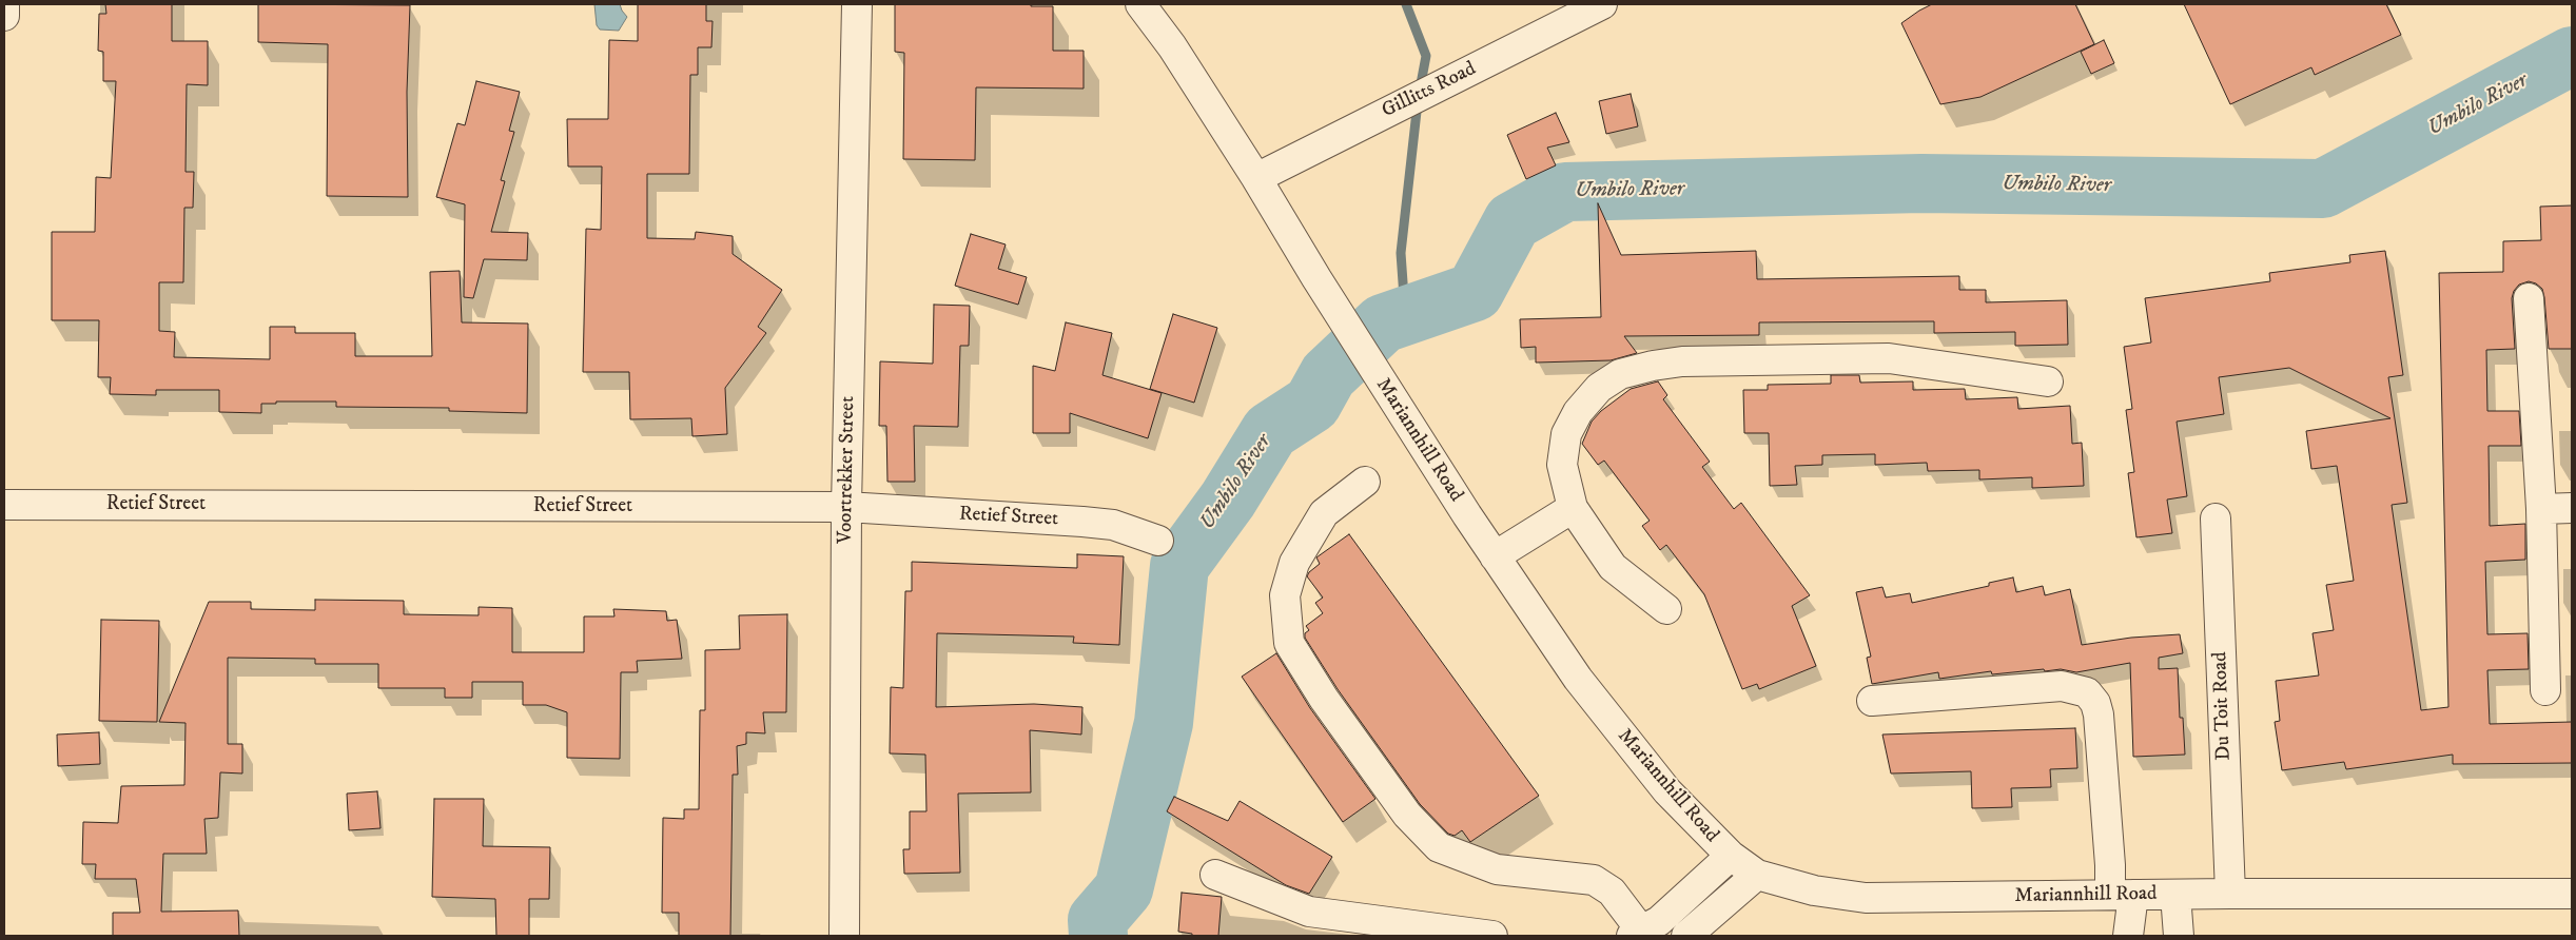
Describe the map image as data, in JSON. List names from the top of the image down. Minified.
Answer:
{"streets":{"street":["Gillitts Road","Mariannhill Road","Voortrekker Street","Retief Street","Du Toit Road"]},"crossings":[["Gillitts Road","Mariannhill Road"],["Mariannhill Road","Du Toit Road"],["Voortrekker Street","Retief Street"]],"water":["Umbilo River"]}
